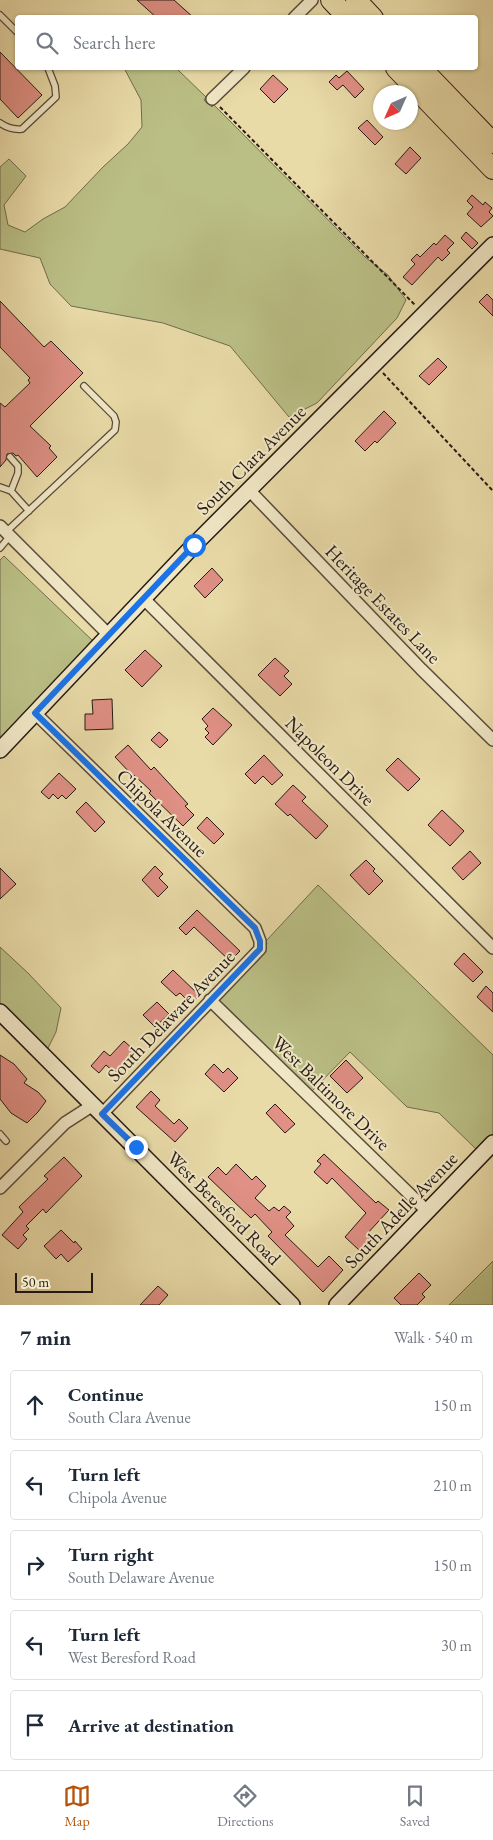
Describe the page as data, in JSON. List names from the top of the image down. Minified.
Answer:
{"streets":{"street":["South Clara Avenue","Heritage Estates Lane","Napoleon Drive","Chipola Avenue","South Delaware Avenue","West Baltimore Drive","West Beresford Road","South Adelle Avenue"]},"crossings":[["South Clara Avenue","Heritage Estates Lane"],["South Clara Avenue","Napoleon Drive"],["South Clara Avenue","Chipola Avenue"],["Chipola Avenue","South Delaware Avenue"],["South Delaware Avenue","West Baltimore Drive"],["South Delaware Avenue","West Beresford Road"],["West Baltimore Drive","South Adelle Avenue"]],"scale_bar":"50 m","north":"bottom left","page":{"search":"Search here","scale":"50 m","heading":["7 min","Walk · 540 m"],"list":[["Continue","South Clara Avenue","150 m"],["Turn left","Chipola Avenue","210 m"],["Turn right","South Delaware Avenue","150 m"],["Turn left","West Beresford Road","30 m"],"Arrive at destination"],"nav":["Map","Directions","Saved"]}}
